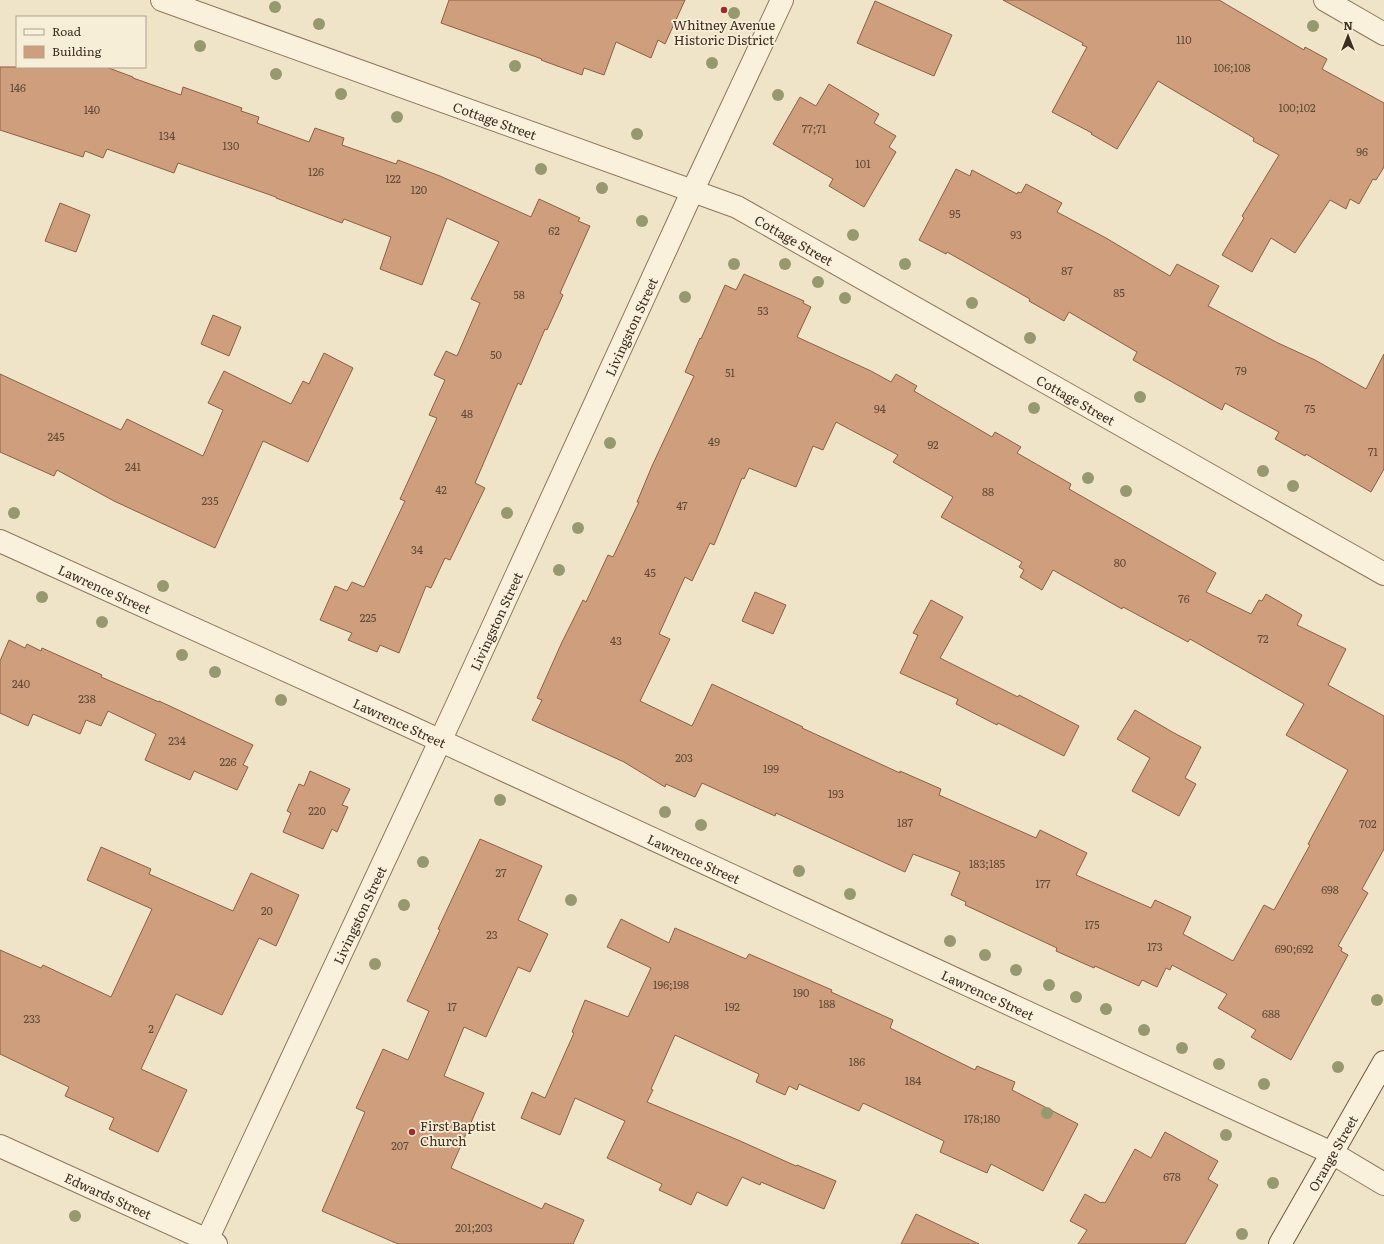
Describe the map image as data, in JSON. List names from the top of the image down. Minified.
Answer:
{"streets":{"street":["Cottage Street","Livingston Street","Lawrence Street","Orange Street","Edwards Street"]},"crossings":[["Cottage Street","Livingston Street"],["Livingston Street","Lawrence Street"],["Livingston Street","Edwards Street"],["Lawrence Street","Orange Street"]],"places":["Whitney Avenue Historic District","First Baptist Church"],"house_numbers":["110","106;108","146","100;102","140","77;71","134","130","96","101","126","122","120","95","62","93","87","85","58","53","50","79","51","94","75","48","245","49","92","71","241","42","88","235","47","34","80","45","76","225","72","43","240","238","234","203","226","199","193","220","187","702","183;185","27","177","698","20","175","23","173","690;692","196;198","190","188","17","192","688","233","2","186","184","178;180","207","678","201;203"],"legend":["Road","Building"],"north":"top"}
